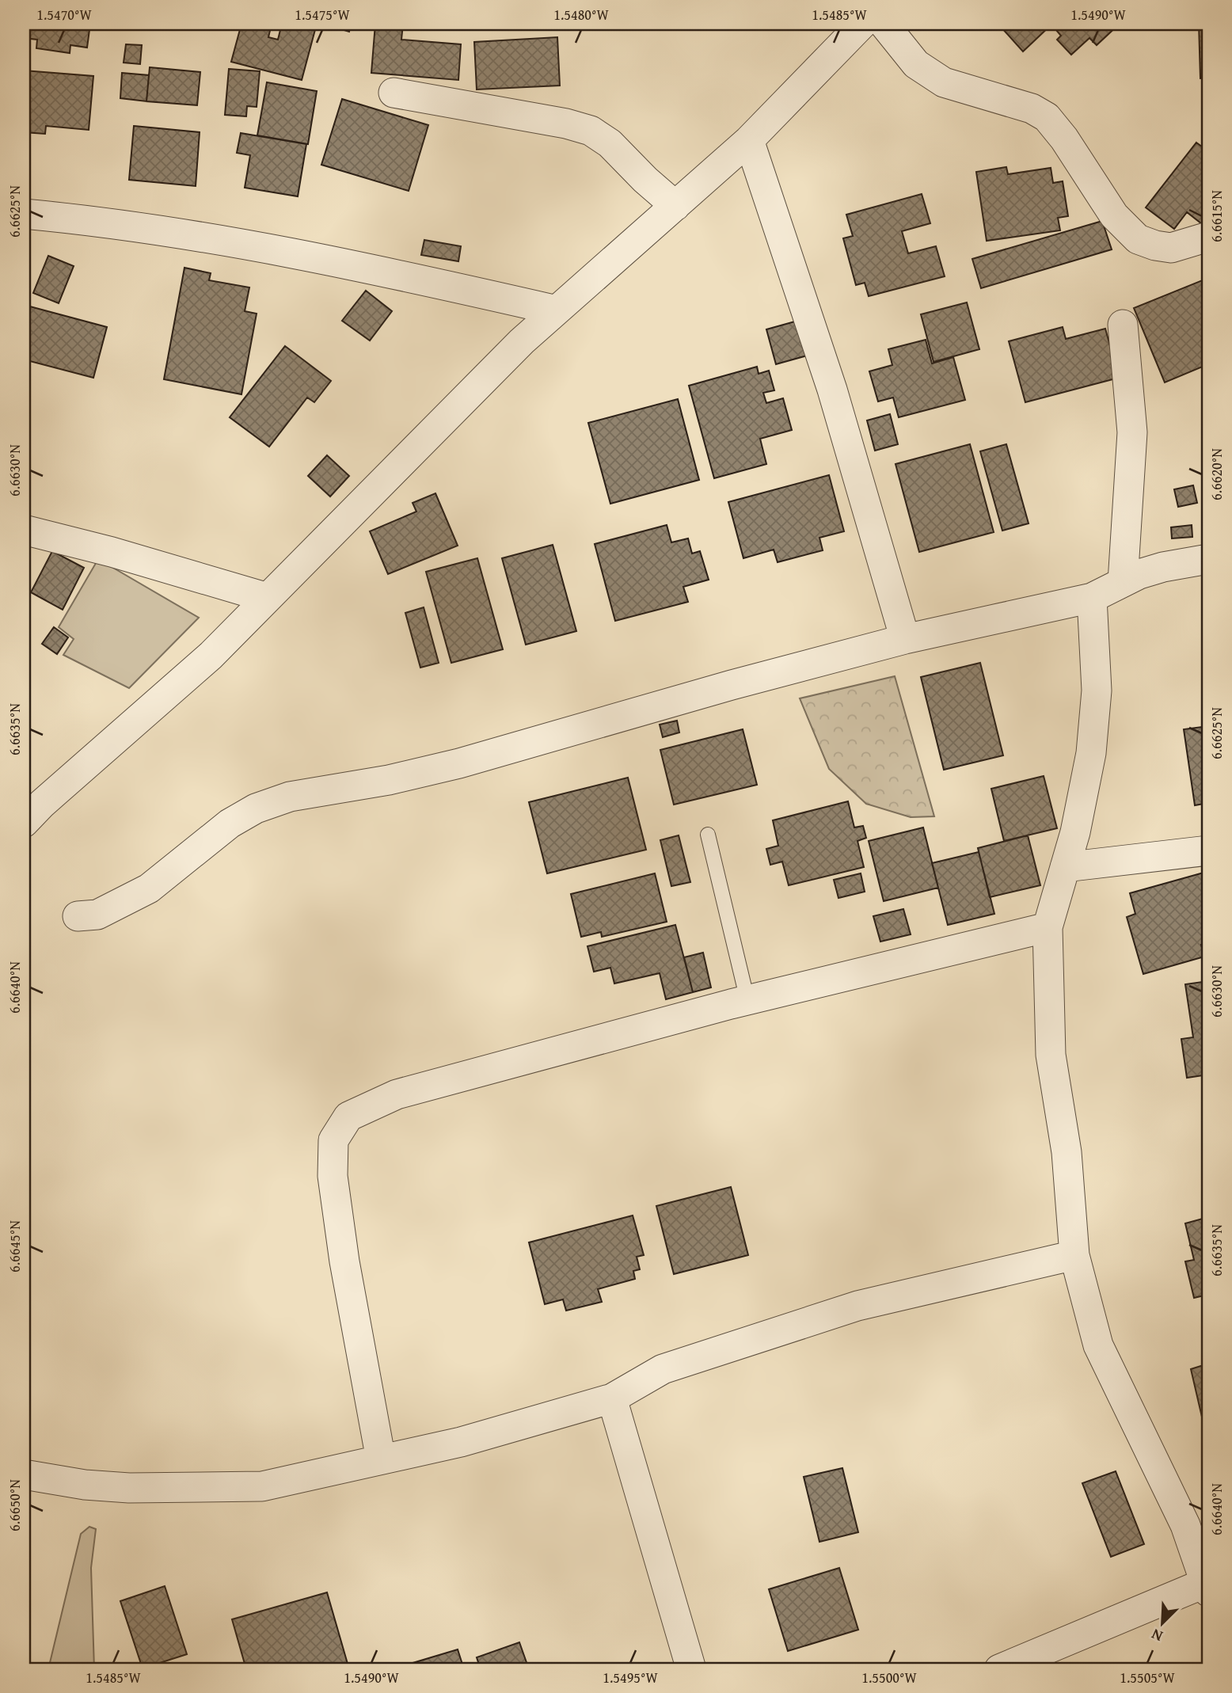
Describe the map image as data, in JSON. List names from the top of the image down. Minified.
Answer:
{"north":"bottom left","coordinates":["1.5470°W","1.5475°W","1.5480°W","1.5485°W","1.5490°W","6.6625°N","6.6615°N","6.6630°N","6.6620°N","6.6635°N","6.6640°N","6.6645°N","6.6650°N","1.5495°W","1.5500°W","1.5505°W"]}
